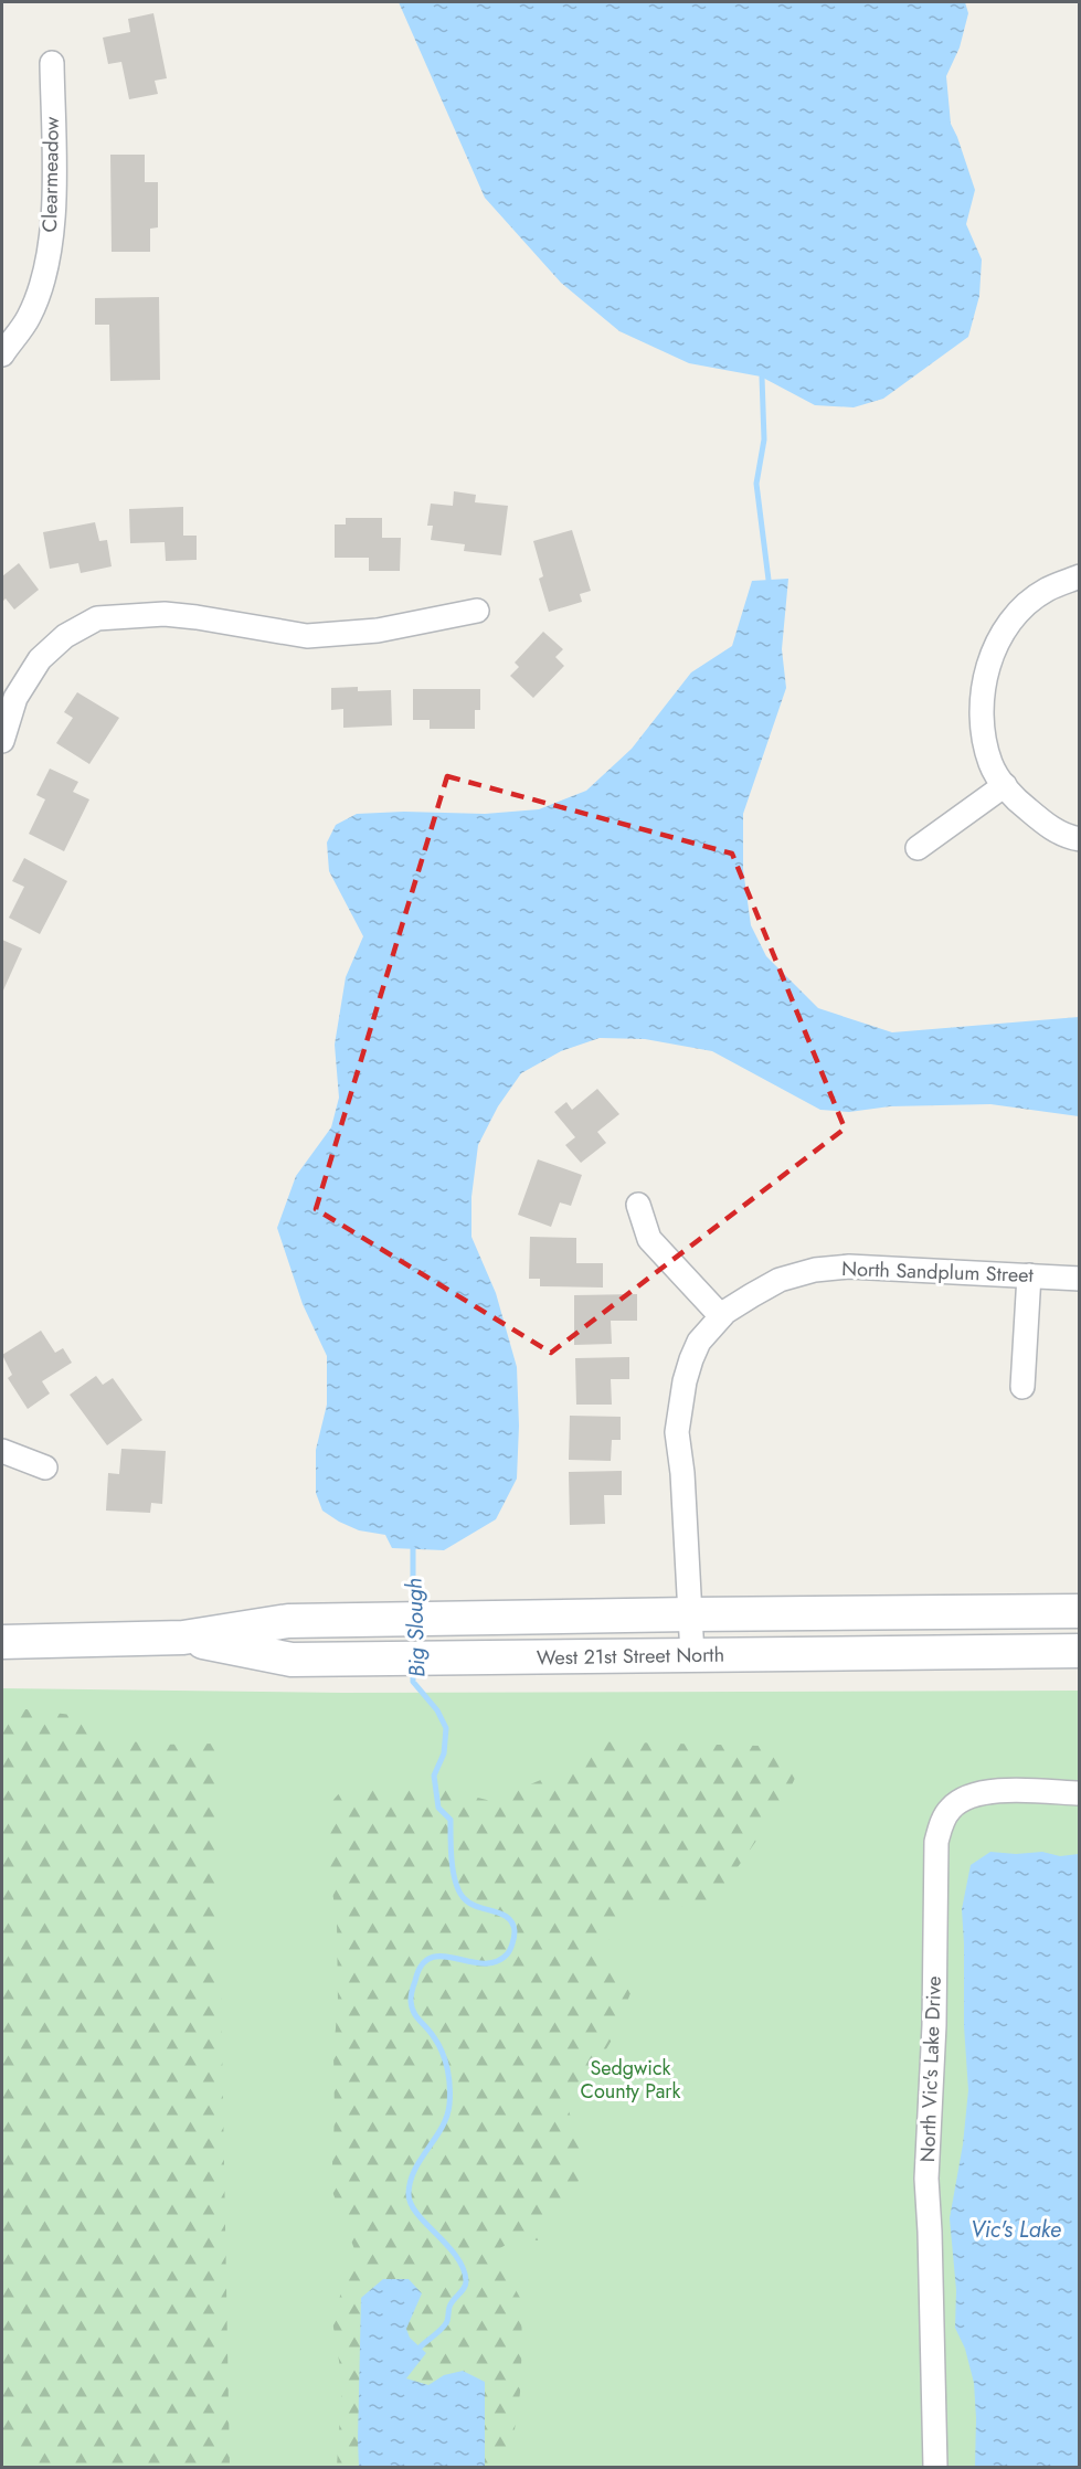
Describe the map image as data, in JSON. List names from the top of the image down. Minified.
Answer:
{"streets":{"main road":["West 21st Street North"],"street":["Clearmeadow","North Sandplum Street","North Vic's Lake Drive"]},"crossings":[["North Sandplum Street","West 21st Street North"]],"water":["Big Slough","Vic's Lake"],"parks":["Sedgwick County Park"]}
